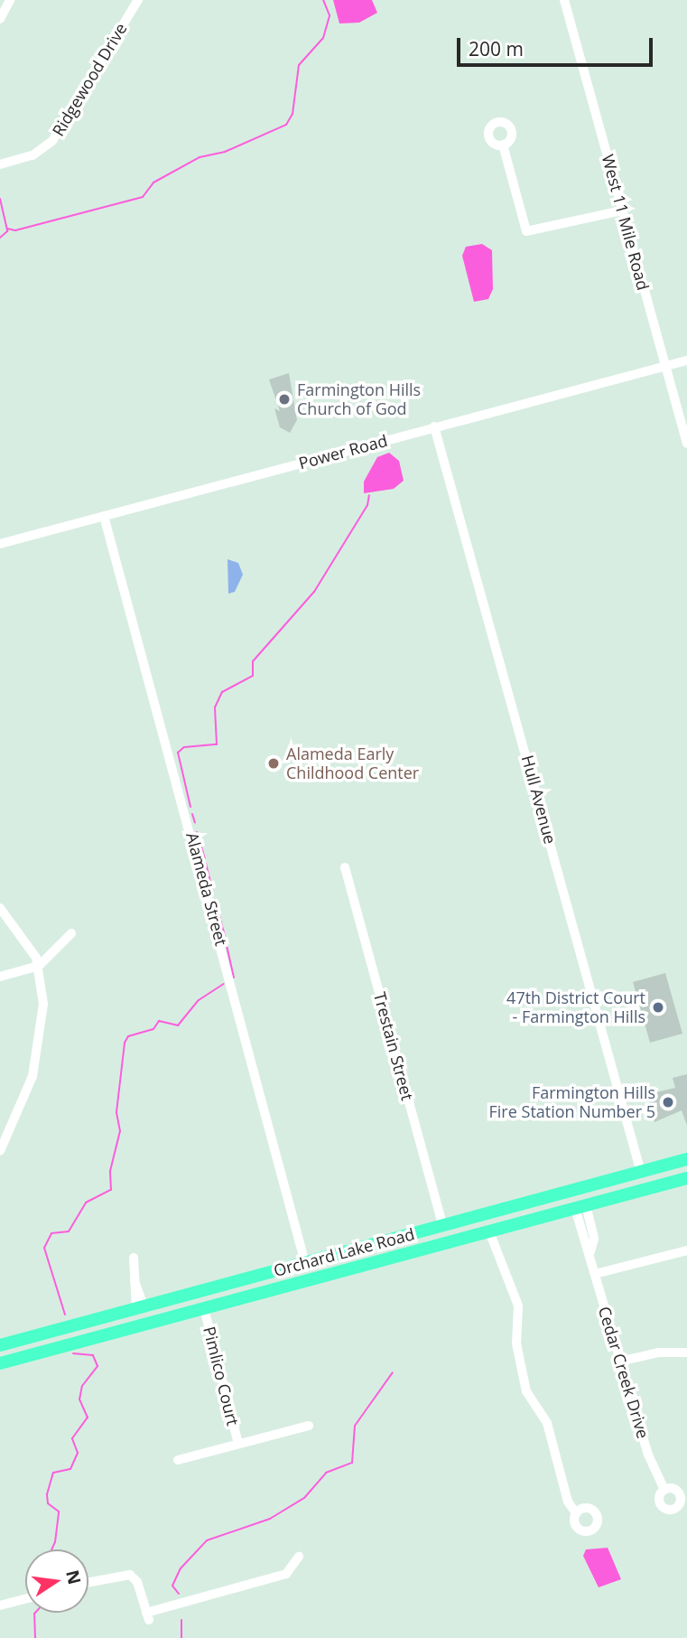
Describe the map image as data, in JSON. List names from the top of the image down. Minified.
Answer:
{"streets":{"main road":["Orchard Lake Road"],"street":["Ridgewood Drive","West 11 Mile Road","Power Road","Hull Avenue","Alameda Street","Trestain Street","Cedar Creek Drive","Pimlico Court"]},"crossings":[["West 11 Mile Road","Power Road"],["Power Road","Hull Avenue"],["Power Road","Alameda Street"],["Hull Avenue","Orchard Lake Road"],["Alameda Street","Orchard Lake Road"],["Trestain Street","Orchard Lake Road"],["Orchard Lake Road","Cedar Creek Drive"],["Orchard Lake Road","Pimlico Court"]],"places":["Farmington Hills Church of God","Alameda Early Childhood Center","47th District Court - Farmington Hills","Farmington Hills Fire Station Number 5"],"scale_bar":"200 m","north":"right"}
